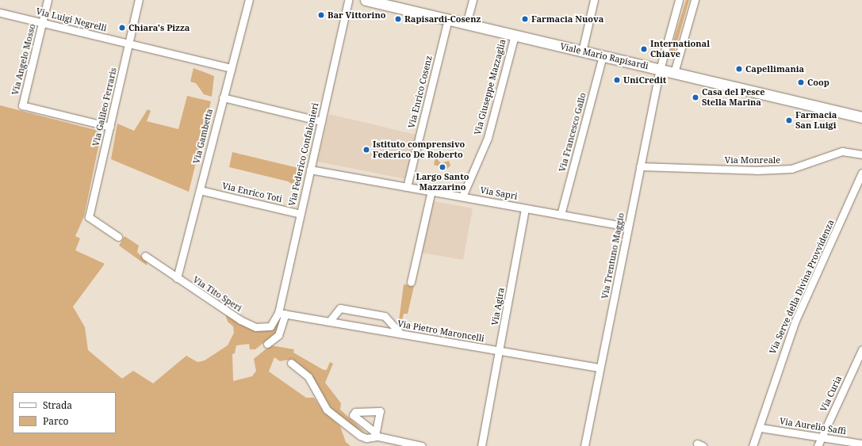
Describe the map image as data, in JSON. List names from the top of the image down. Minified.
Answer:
{"streets":{"main road":["Viale Mario Rapisardi"],"street":["Via Luigi Negrelli","Via Angelo Mosso","Via Giuseppe Mazzaglia","Via Enrico Cosenz","Via Galileo Ferraris","Via Francesco Gallo","Via Gambetta","Via Federico Confalonieri","Via Monreale","Via Enrico Toti","Via Sapri","Via Trentuno Maggio","Via Serve della Divina Provvidenza","Via Tito Speri","Via Agira","Via Pietro Maroncelli","Via Curia","Via Aurelio Saffi"]},"crossings":[["Via Luigi Negrelli","Via Angelo Mosso"],["Via Luigi Negrelli","Via Galileo Ferraris"],["Via Luigi Negrelli","Via Gambetta"],["Viale Mario Rapisardi","Via Giuseppe Mazzaglia"],["Viale Mario Rapisardi","Via Enrico Cosenz"],["Viale Mario Rapisardi","Via Francesco Gallo"],["Viale Mario Rapisardi","Via Trentuno Maggio"],["Via Angelo Mosso","Via Galileo Ferraris"],["Via Giuseppe Mazzaglia","Via Sapri"],["Via Enrico Cosenz","Via Sapri"],["Via Francesco Gallo","Via Sapri"],["Via Gambetta","Via Enrico Toti"],["Via Gambetta","Via Tito Speri"],["Via Federico Confalonieri","Via Enrico Toti"],["Via Federico Confalonieri","Via Sapri"],["Via Federico Confalonieri","Via Tito Speri"],["Via Federico Confalonieri","Via Pietro Maroncelli"],["Via Monreale","Via Trentuno Maggio"],["Via Sapri","Via Trentuno Maggio"],["Via Sapri","Via Agira"],["Via Trentuno Maggio","Via Pietro Maroncelli"],["Via Serve della Divina Provvidenza","Via Aurelio Saffi"],["Via Tito Speri","Via Pietro Maroncelli"],["Via Agira","Via Pietro Maroncelli"],["Via Curia","Via Aurelio Saffi"]],"places":["Bar Vittorino","Rapisardi-Cosenz","Farmacia Nuova","Chiara's Pizza","International Chiave","Capellimania","UniCredit","Coop","Casa del Pesce Stella Marina","Farmacia San Luigi","Istituto comprensivo Federico De Roberto","Largo Santo Mazzarino"],"legend":["Strada","Parco"]}
